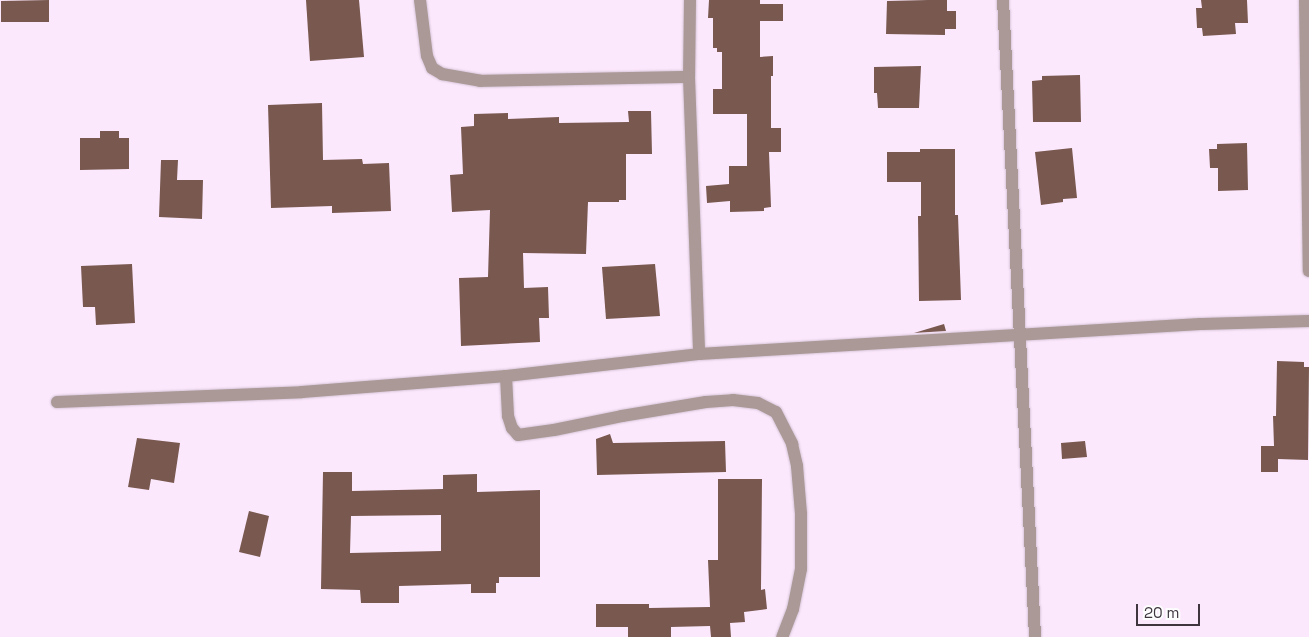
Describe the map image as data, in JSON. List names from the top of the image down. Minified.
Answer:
{"scale_bar":"20 m"}
